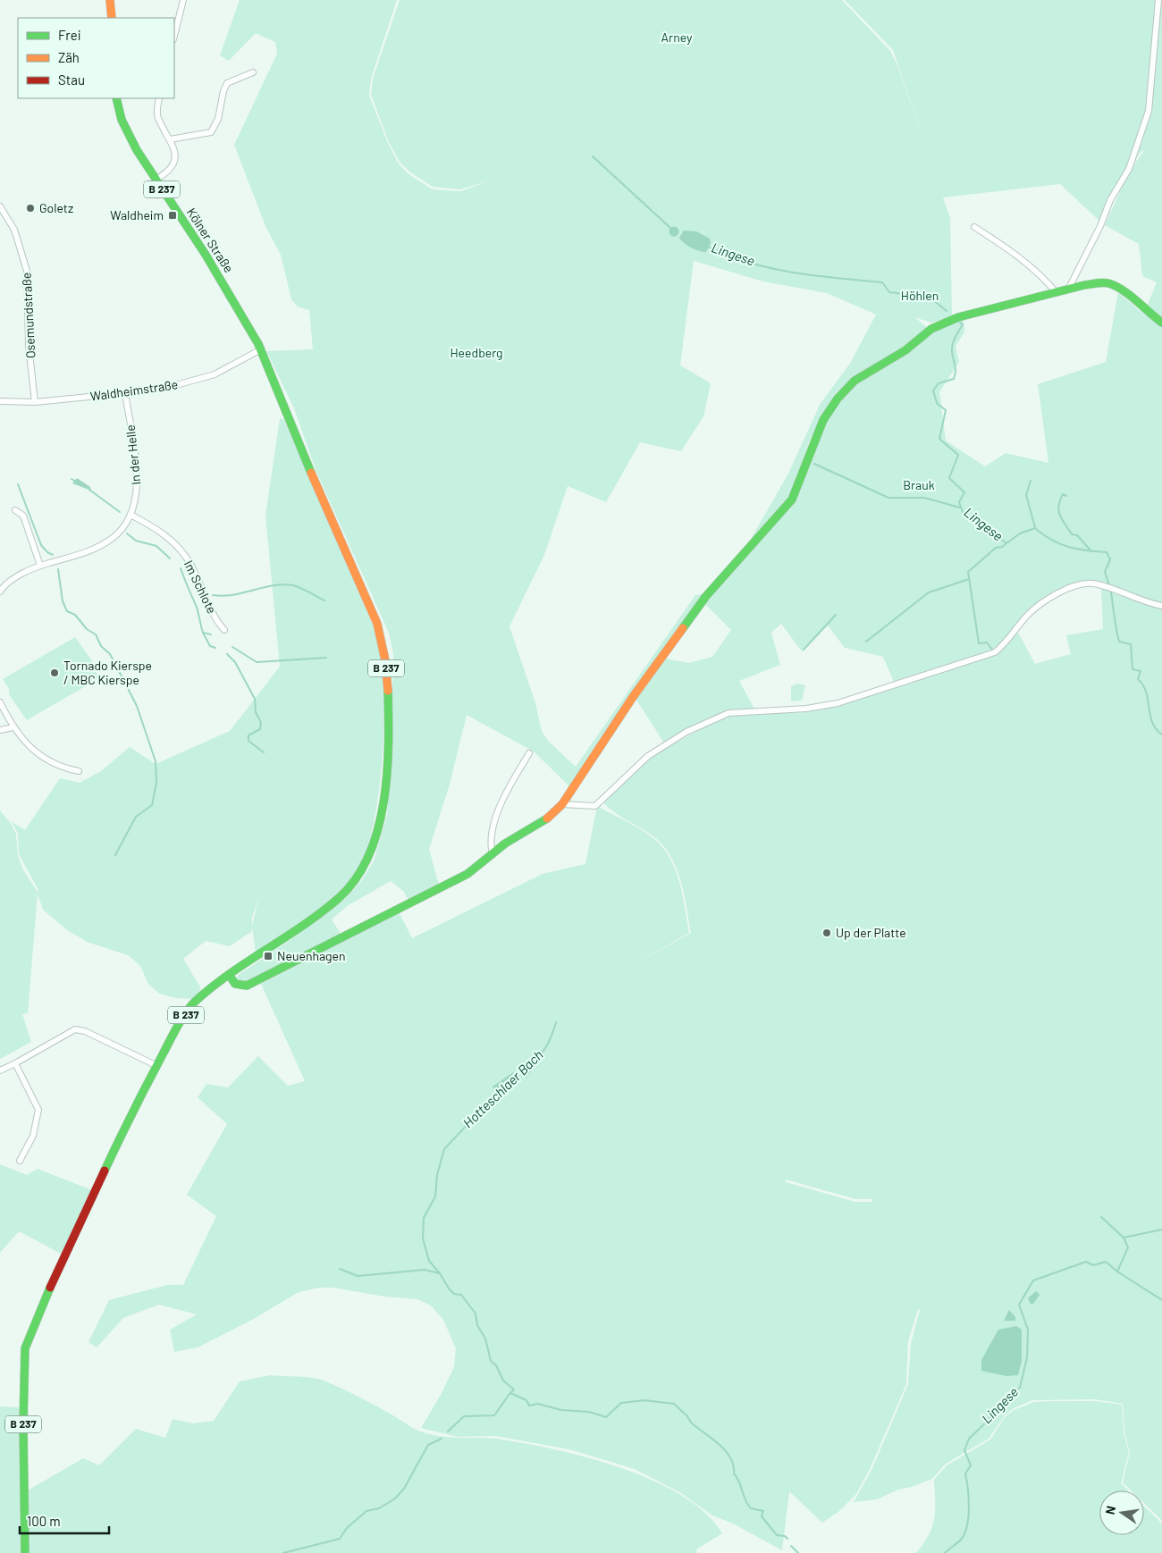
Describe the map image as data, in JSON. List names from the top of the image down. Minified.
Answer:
{"streets":{"main road":["B 237","Kölner Straße"],"street":["Osemundstraße","Waldheimstraße","In der Helle","Im Schlote"]},"crossings":[["B 237","Kölner Straße"],["B 237","Waldheimstraße"],["Kölner Straße","Waldheimstraße"],["Osemundstraße","Waldheimstraße"],["Waldheimstraße","In der Helle"],["In der Helle","Im Schlote"]],"water":["Lingese","Hotteschlaer Bach"],"parks":["Arney","Höhlen","Heedberg","Brauk"],"places":{"other":["Goletz","Tornado Kierspe / MBC Kierspe","Up der Platte"],"transit":["Waldheim","Neuenhagen"]},"legend":["Frei","Zäh","Stau"],"scale_bar":"100 m","north":"left"}
